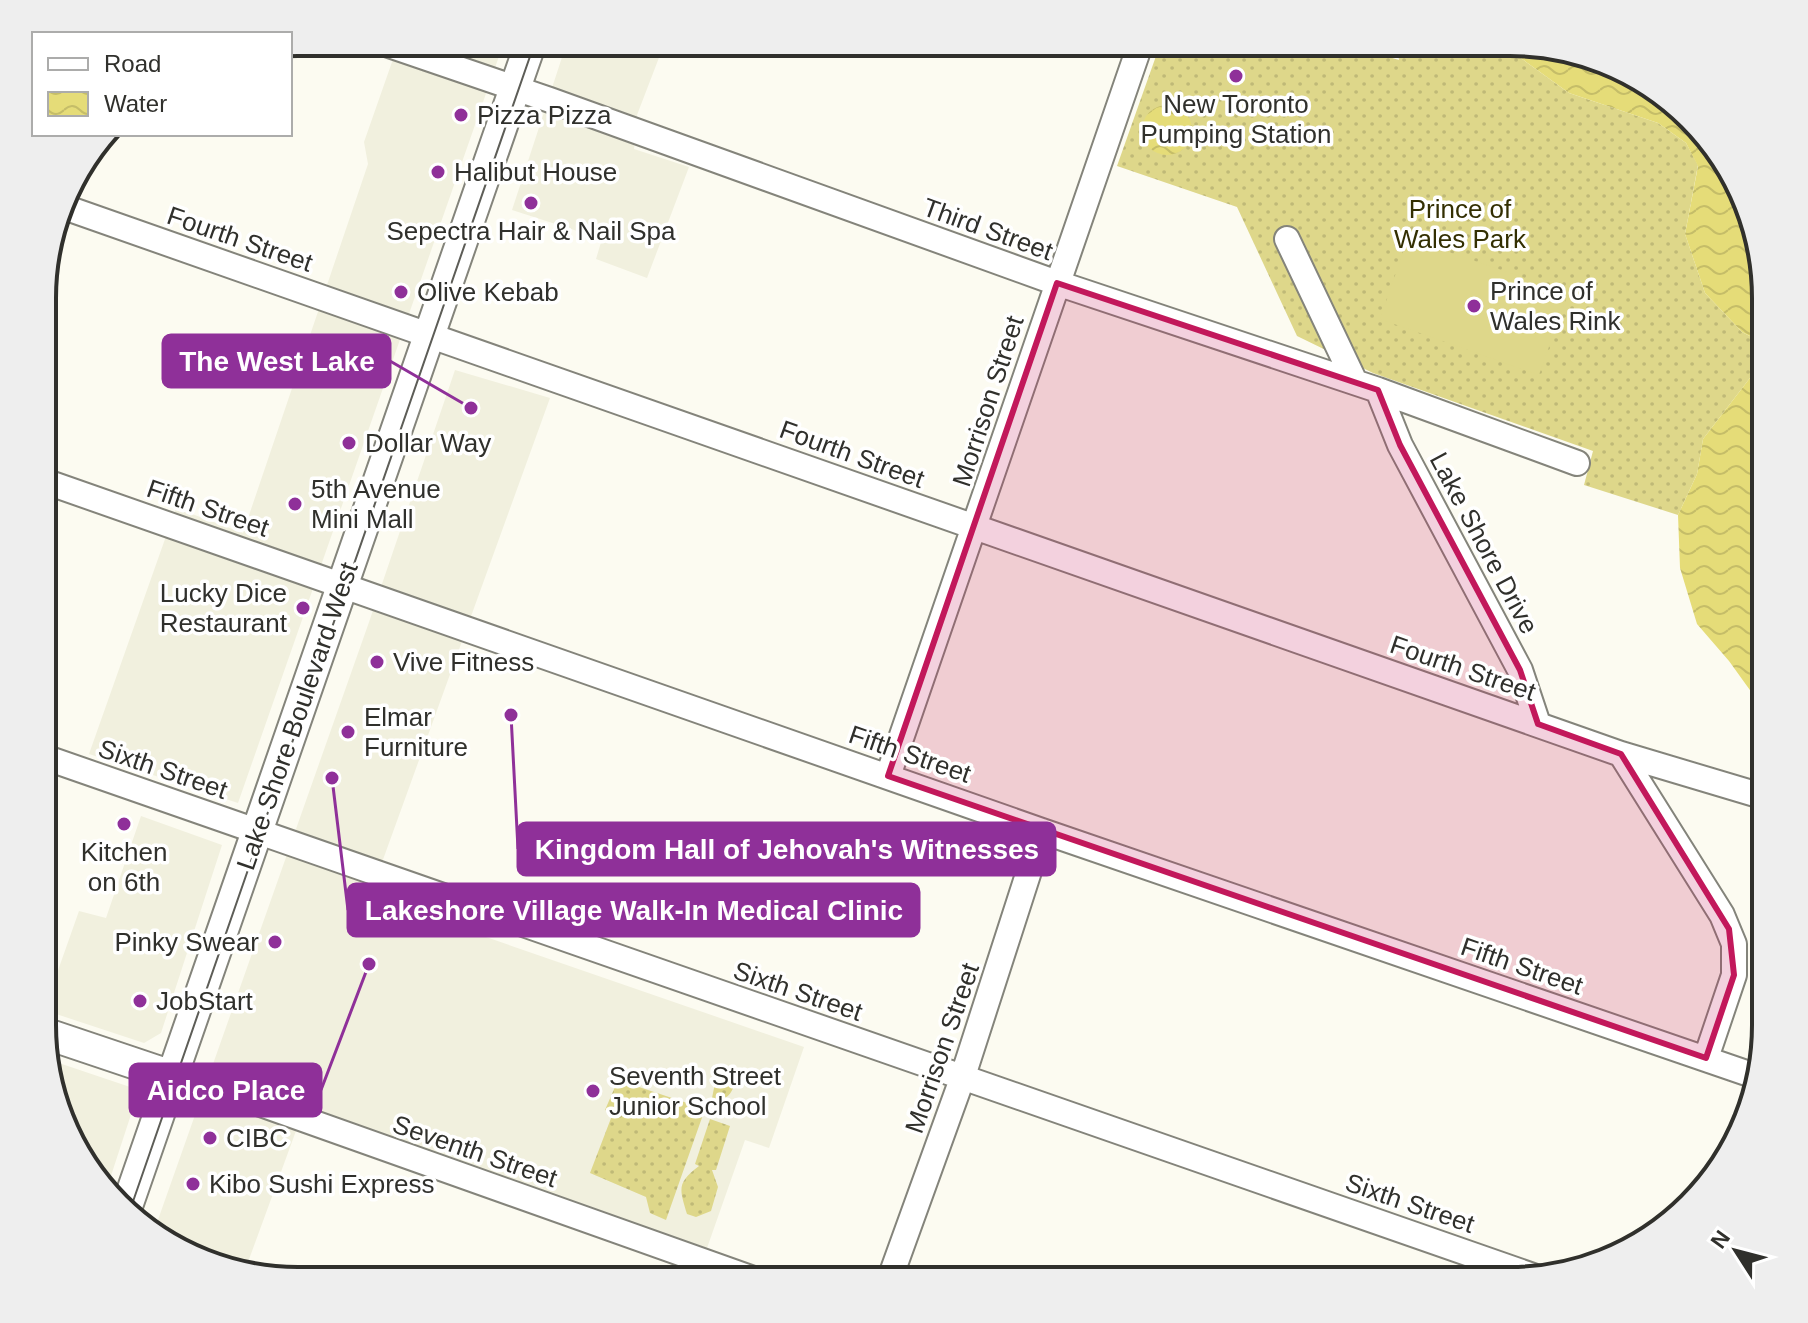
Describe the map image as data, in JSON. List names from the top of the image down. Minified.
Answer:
{"streets":{"main road":["Lake Shore Boulevard West"],"street":["Third Street","Fourth Street","Morrison Street","Fifth Street","Lake Shore Drive","Sixth Street","Seventh Street"]},"crossings":[["Third Street","Morrison Street"],["Third Street","Lake Shore Drive"],["Third Street","Lake Shore Boulevard West"],["Fourth Street","Morrison Street"],["Fourth Street","Lake Shore Drive"],["Fourth Street","Lake Shore Boulevard West"],["Morrison Street","Fifth Street"],["Morrison Street","Sixth Street"],["Fifth Street","Lake Shore Boulevard West"],["Lake Shore Boulevard West","Sixth Street"],["Lake Shore Boulevard West","Seventh Street"]],"parks":["Prince of Wales Park"],"places":["New Toronto Pumping Station","Pizza Pizza","Halibut House","Sepectra Hair & Nail Spa","Olive Kebab","Prince of Wales Rink","The West Lake","Dollar Way","5th Avenue Mini Mall","Lucky Dice Restaurant","Vive Fitness","Kingdom Hall of Jehovah's Witnesses","Elmar Furniture","Lakeshore Village Walk-In Medical Clinic","Kitchen on 6th","Pinky Swear","Aidco Place","JobStart","Seventh Street Junior School","CIBC","Kibo Sushi Express"],"legend":["Road","Water"],"north":"top left"}
